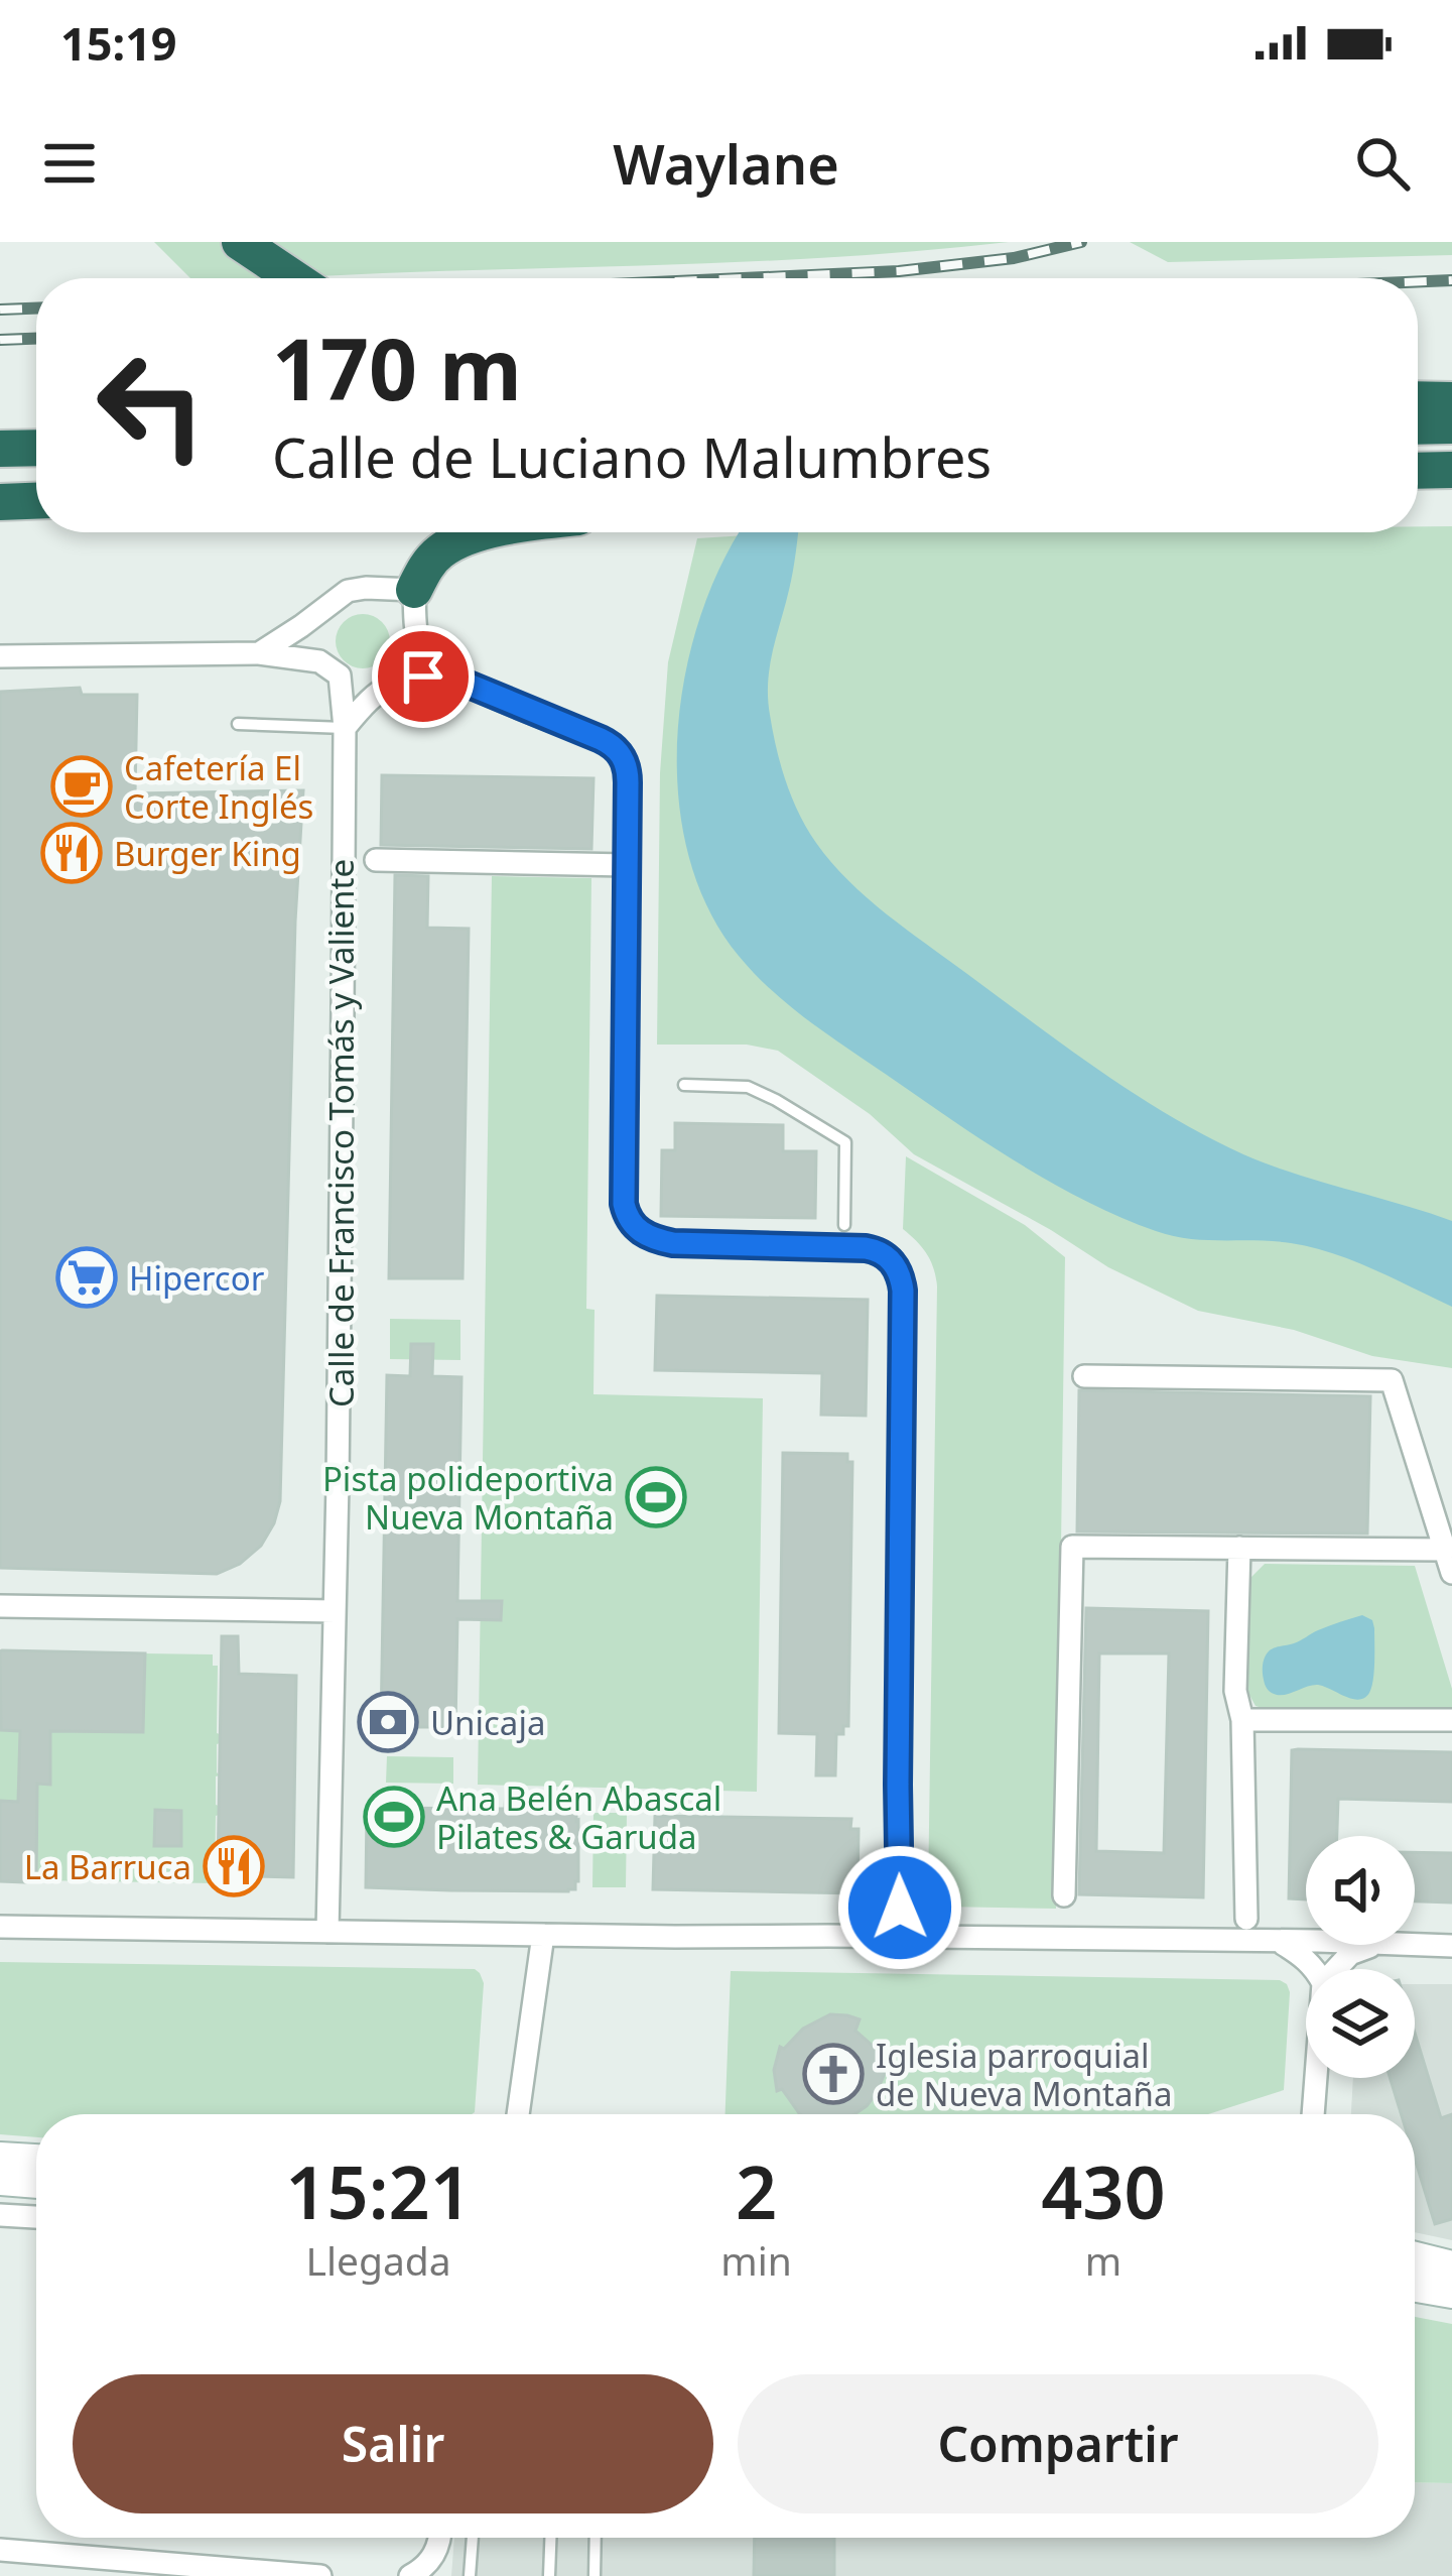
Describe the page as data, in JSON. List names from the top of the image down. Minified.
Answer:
{"streets":{"street":["Calle de Francisco Tomás y Valiente"]},"places":{"cafe":["Cafetería El Corte Inglés"],"restaurant":["Burger King","La Barruca"],"supermarket":["Hipercor"],"sports":["Pista polideportiva Nueva Montaña","Ana Belén Abascal Pilates & Garuda"],"bank":["Unicaja"],"church":["Iglesia parroquial de Nueva Montaña"]},"page":{"status":"15:19","header":"Waylane","turn":["170 m","Calle de Luciano Malumbres"],"eta":["15:21","Llegada","2","min","430","m"],"buttons":["Salir","Compartir"]}}
